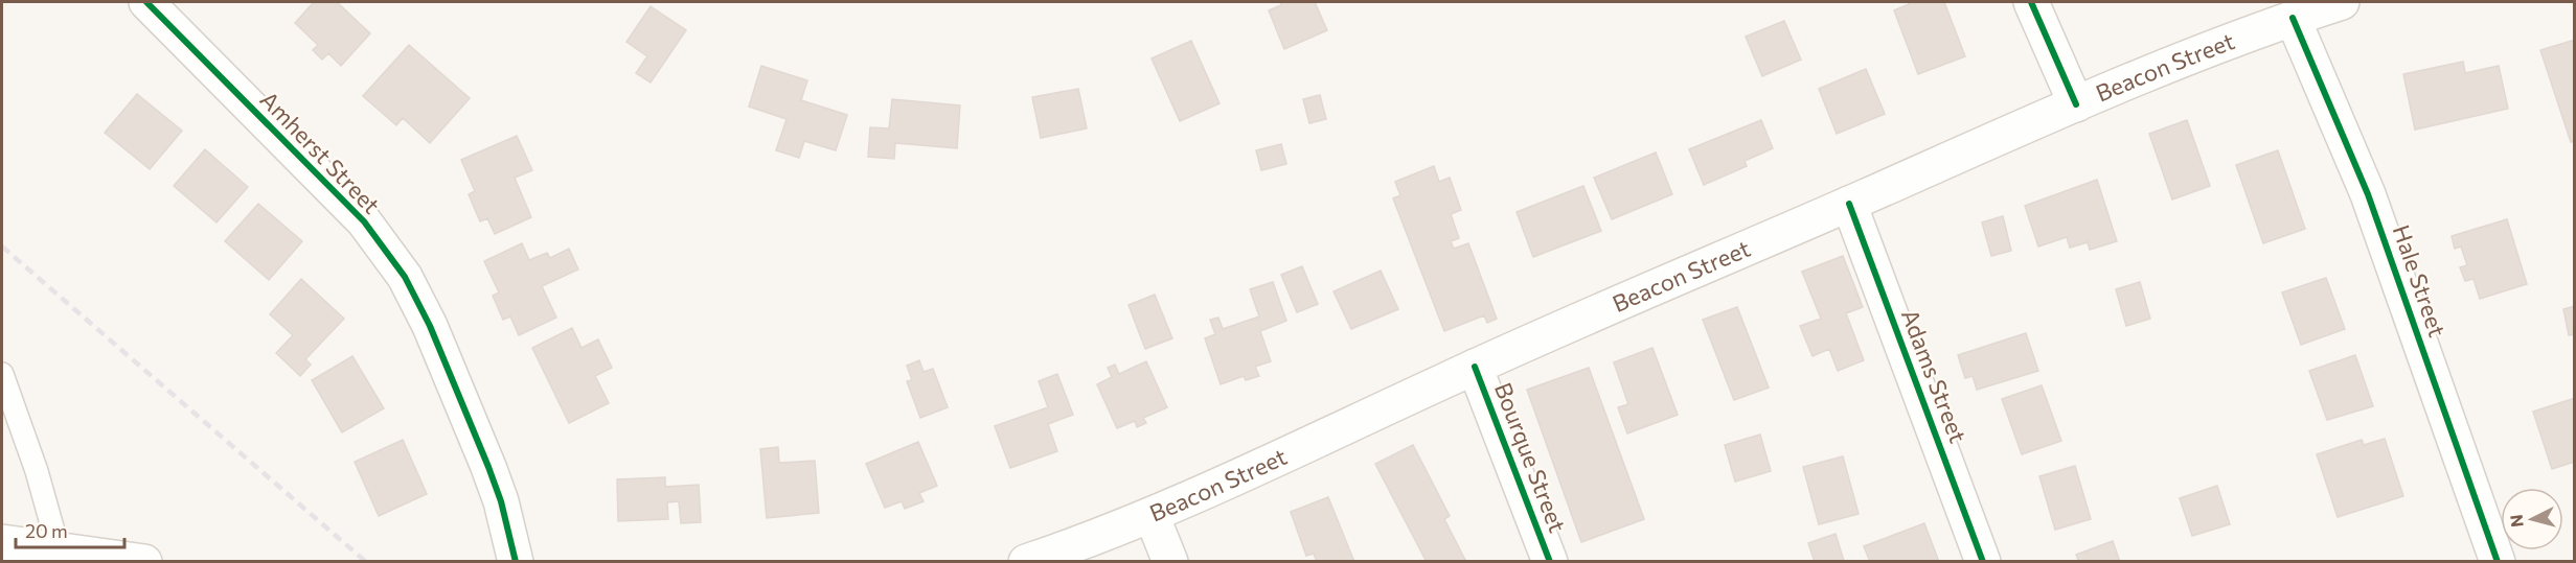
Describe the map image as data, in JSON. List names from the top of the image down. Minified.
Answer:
{"streets":{"street":["Beacon Street","Amherst Street","Hale Street","Adams Street","Bourque Street"]},"crossings":[["Beacon Street","Hale Street"],["Beacon Street","Adams Street"],["Beacon Street","Bourque Street"]],"scale_bar":"20 m","north":"left"}
